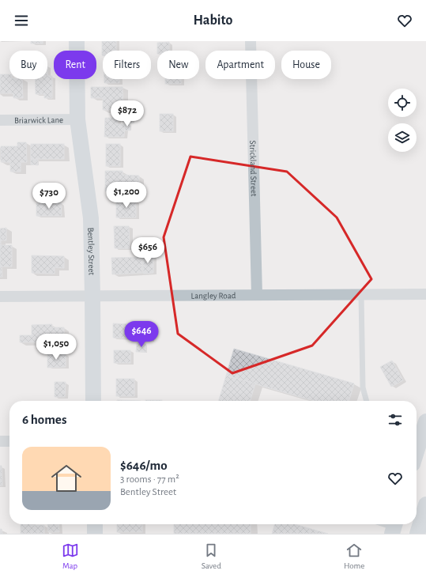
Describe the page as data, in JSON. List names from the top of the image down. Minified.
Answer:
{"streets":{"street":["Briarwick Lane","Strickland Street","Bentley Street","Langley Road"]},"crossings":[["Briarwick Lane","Bentley Street"],["Strickland Street","Langley Road"],["Bentley Street","Langley Road"]],"page":{"header":"Habito","chip":["Buy","Rent","Filters","New","Apartment","House"],"price":["$872","$1,200","$730","$656","$646","$1,050"],"heading":"6 homes","list":[{"name":"$646/mo","note":"3 rooms · 77 m² · Bentley Street"}],"tabs":["Map","Saved","Home"]}}
